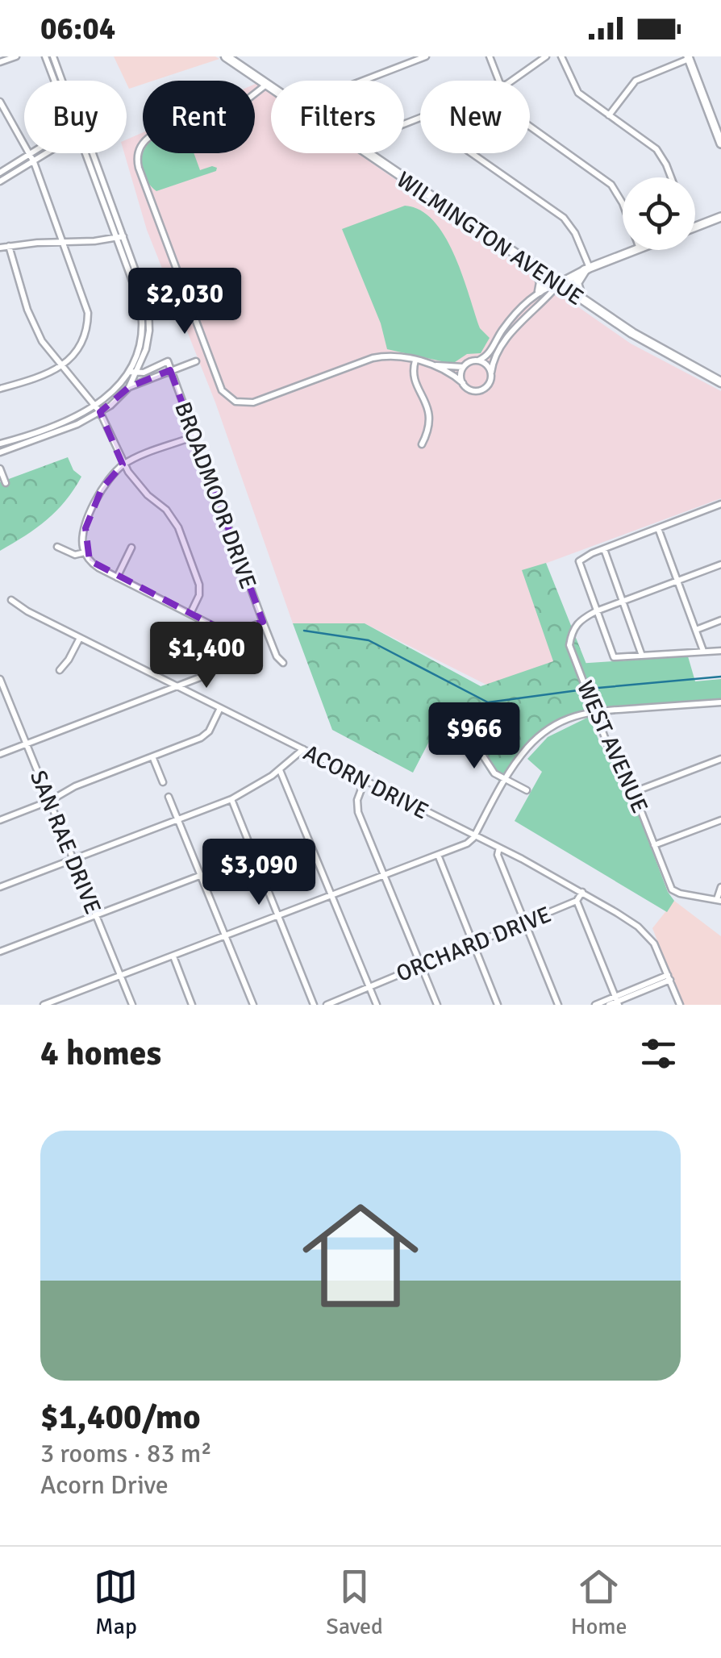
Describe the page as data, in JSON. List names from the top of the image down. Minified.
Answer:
{"streets":{"main road":["WILMINGTON AVENUE"],"street":["BROADMOOR DRIVE","WEST AVENUE","ACORN DRIVE","SAN RAE DRIVE","ORCHARD DRIVE"]},"page":{"status":"06:04","chip":["Buy","Rent","Filters","New"],"price":["$2,030","$1,400","$966","$3,090"],"heading":"4 homes","list":[{"name":"$1,400/mo","note":"3 rooms · 83 m² · Acorn Drive"}],"tabs":["Map","Saved","Home"]}}
